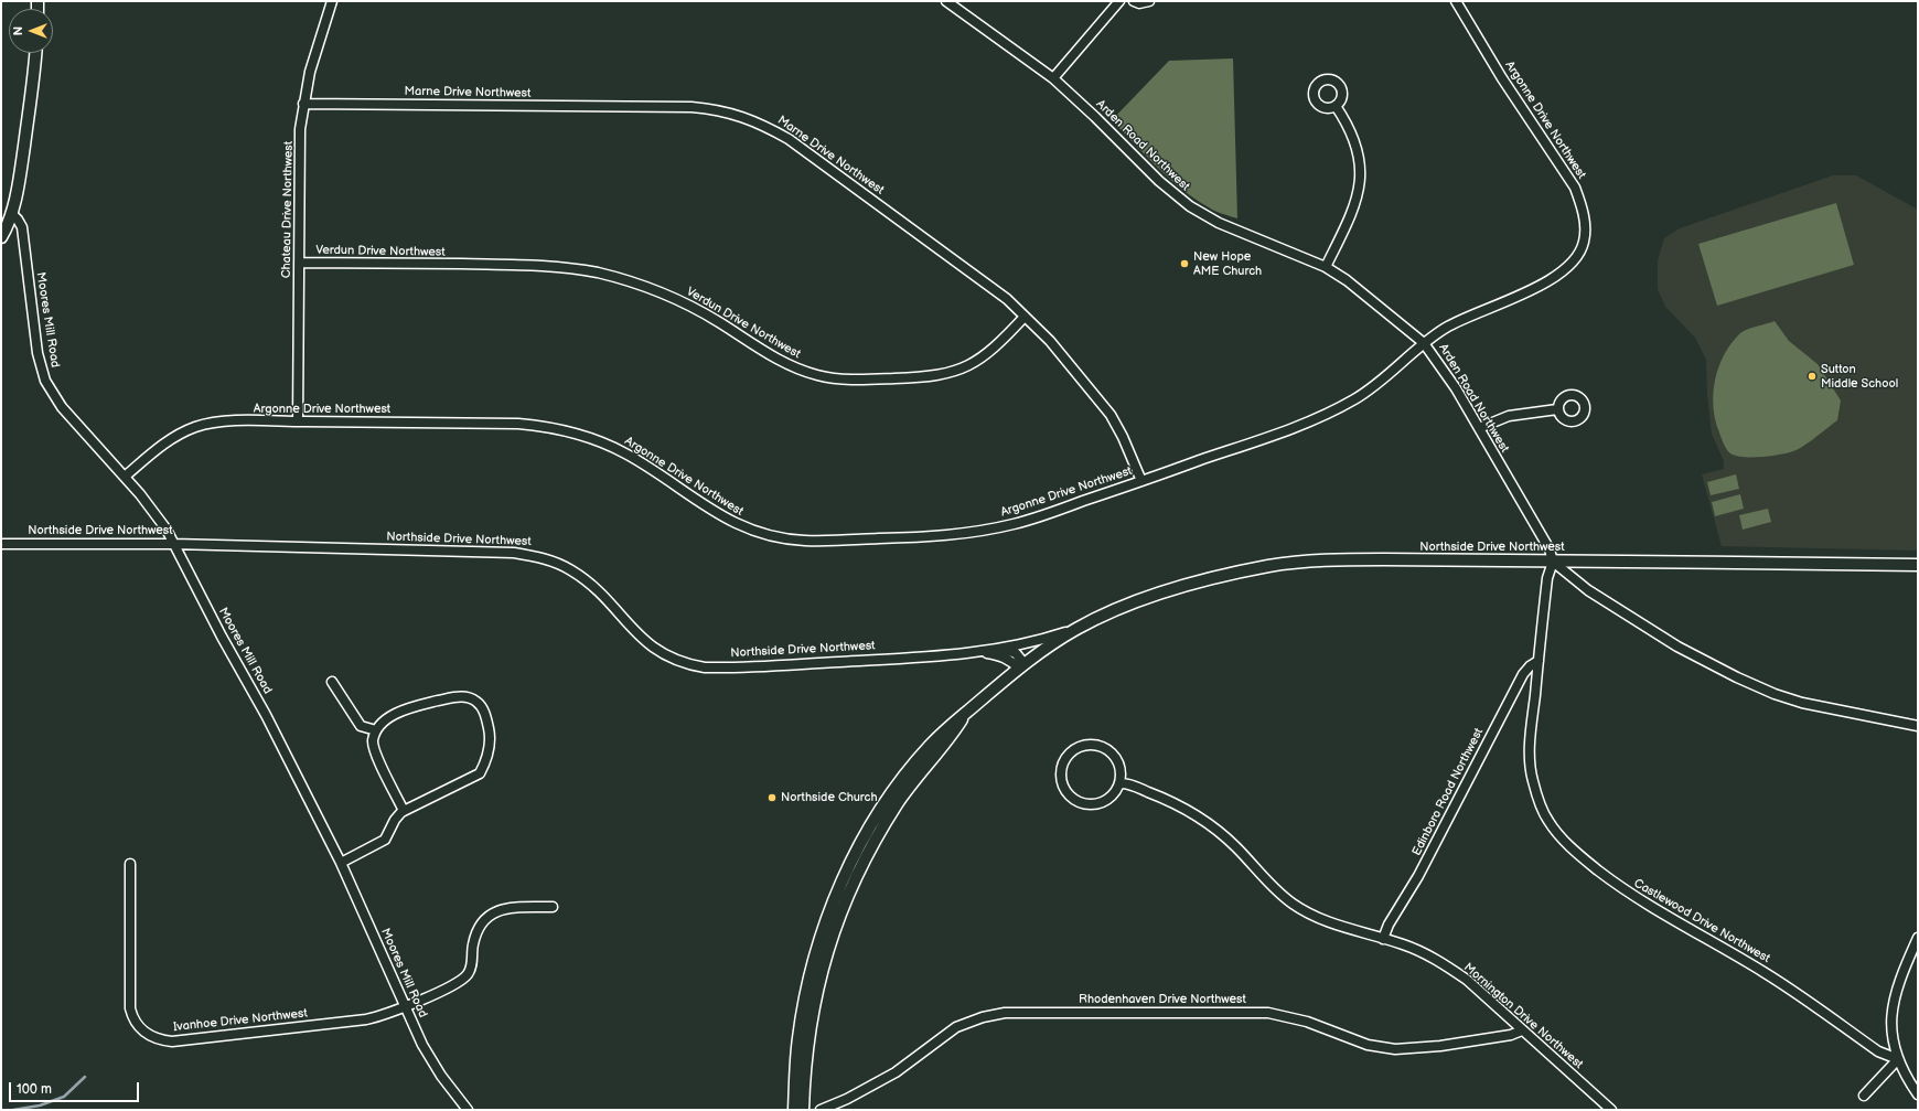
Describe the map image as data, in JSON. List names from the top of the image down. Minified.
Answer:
{"streets":{"main road":["Northside Drive Northwest"],"street":["Marne Drive Northwest","Argonne Drive Northwest","Arden Road Northwest","Chateau Drive Northwest","Verdun Drive Northwest","Moores Mill Road","Edinboro Road Northwest","Castlewood Drive Northwest","Rhodenhaven Drive Northwest","Mornington Drive Northwest","Ivanhoe Drive Northwest"]},"crossings":[["Marne Drive Northwest","Argonne Drive Northwest"],["Marne Drive Northwest","Chateau Drive Northwest"],["Marne Drive Northwest","Verdun Drive Northwest"],["Argonne Drive Northwest","Arden Road Northwest"],["Argonne Drive Northwest","Chateau Drive Northwest"],["Argonne Drive Northwest","Moores Mill Road"],["Arden Road Northwest","Northside Drive Northwest"],["Arden Road Northwest","Castlewood Drive Northwest"],["Chateau Drive Northwest","Verdun Drive Northwest"],["Moores Mill Road","Northside Drive Northwest"],["Moores Mill Road","Ivanhoe Drive Northwest"],["Northside Drive Northwest","Castlewood Drive Northwest"],["Edinboro Road Northwest","Castlewood Drive Northwest"],["Edinboro Road Northwest","Mornington Drive Northwest"],["Rhodenhaven Drive Northwest","Mornington Drive Northwest"]],"places":["New Hope AME Church","Sutton Middle School","Northside Church"],"scale_bar":"100 m","north":"left"}
